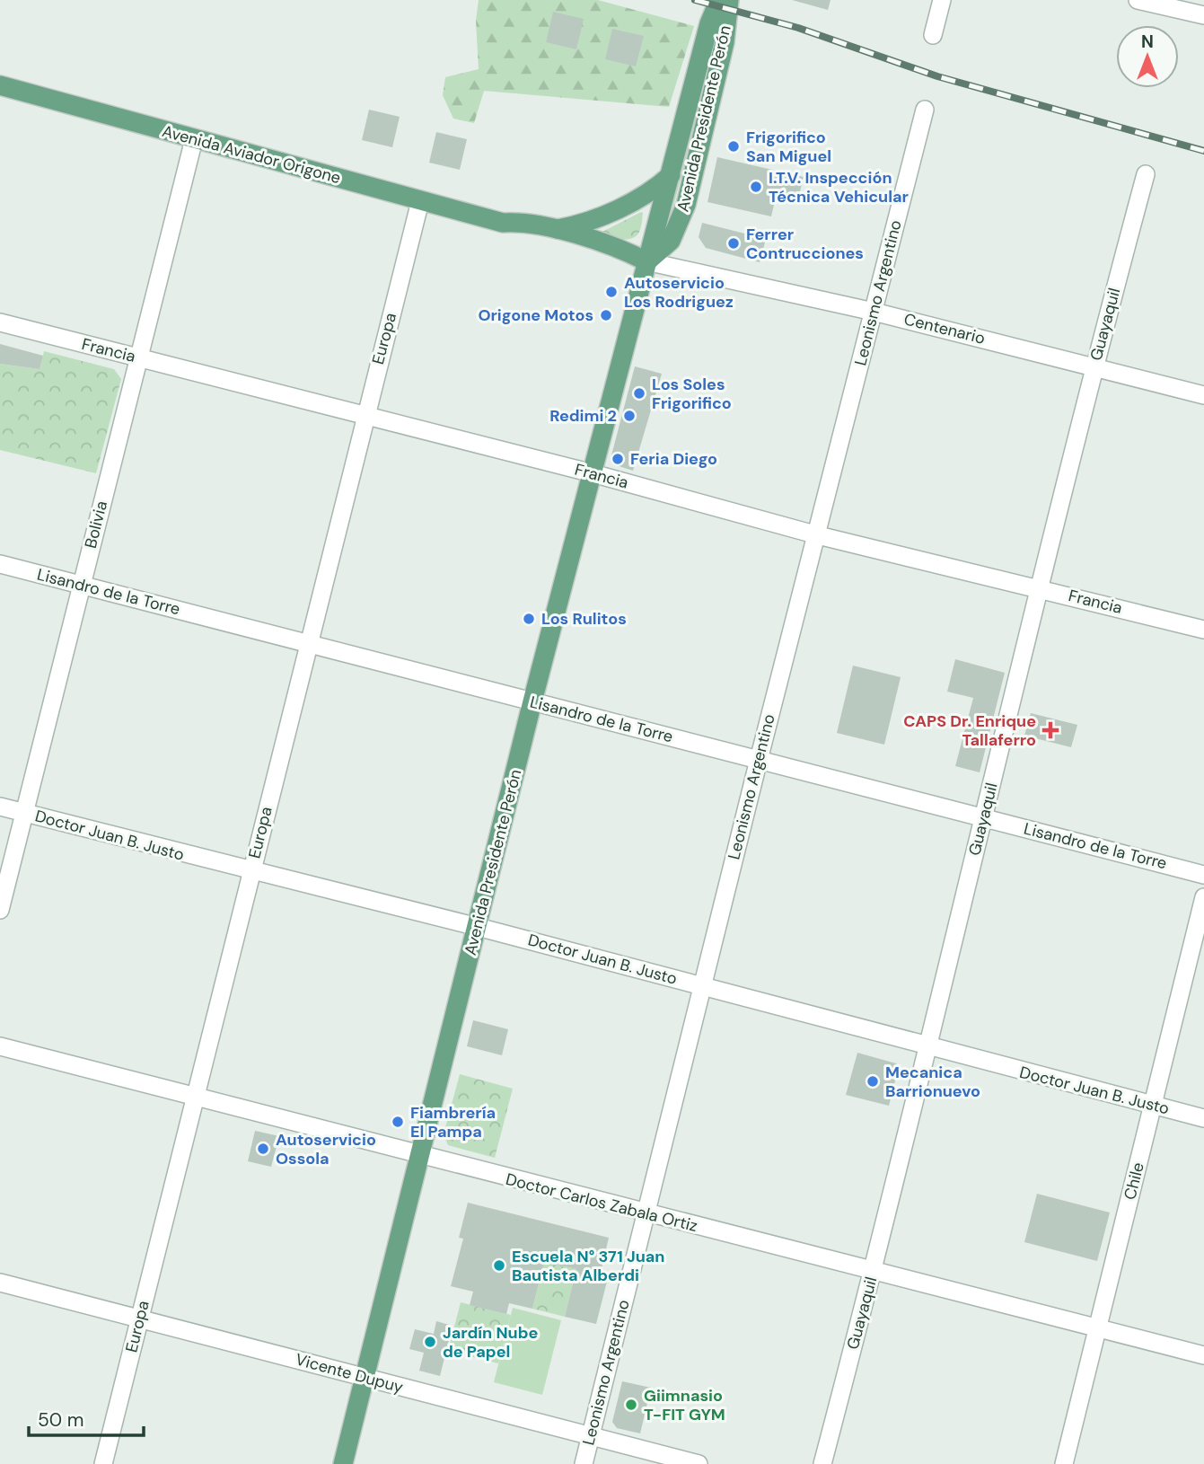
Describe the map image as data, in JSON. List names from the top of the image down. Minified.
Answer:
{"streets":{"main road":["Avenida Presidente Perón","Avenida Aviador Origone"],"street":["Leonismo Argentino","Guayaquil","Centenario","Europa","Francia","Bolivia","Lisandro de la Torre","Doctor Juan B. Justo","Chile","Doctor Carlos Zabala Ortiz","Vicente Dupuy"]},"crossings":[["Avenida Presidente Perón","Avenida Aviador Origone"],["Avenida Presidente Perón","Centenario"],["Avenida Presidente Perón","Francia"],["Avenida Presidente Perón","Lisandro de la Torre"],["Avenida Presidente Perón","Doctor Juan B. Justo"],["Avenida Presidente Perón","Doctor Carlos Zabala Ortiz"],["Avenida Presidente Perón","Vicente Dupuy"],["Avenida Aviador Origone","Centenario"],["Avenida Aviador Origone","Europa"],["Avenida Aviador Origone","Bolivia"],["Leonismo Argentino","Centenario"],["Leonismo Argentino","Francia"],["Leonismo Argentino","Lisandro de la Torre"],["Leonismo Argentino","Doctor Juan B. Justo"],["Leonismo Argentino","Doctor Carlos Zabala Ortiz"],["Leonismo Argentino","Vicente Dupuy"],["Guayaquil","Centenario"],["Guayaquil","Francia"],["Guayaquil","Lisandro de la Torre"],["Guayaquil","Doctor Juan B. Justo"],["Guayaquil","Doctor Carlos Zabala Ortiz"],["Europa","Francia"],["Europa","Lisandro de la Torre"],["Europa","Doctor Juan B. Justo"],["Europa","Doctor Carlos Zabala Ortiz"],["Europa","Vicente Dupuy"],["Francia","Bolivia"],["Bolivia","Lisandro de la Torre"],["Bolivia","Doctor Juan B. Justo"],["Doctor Juan B. Justo","Chile"],["Chile","Doctor Carlos Zabala Ortiz"]],"places":{"other":["Frigorifico San Miguel","I.T.V. Inspección Técnica Vehicular","Ferrer Contrucciones","Autoservicio Los Rodriguez","Origone Motos","Los Soles Frigorifico","Redimi 2","Feria Diego","Los Rulitos","Mecanica Barrionuevo","Fiambrería El Pampa","Autoservicio Ossola","Escuela N° 371 Juan Bautista Alberdi","Jardín Nube de Papel","Giimnasio T-FIT GYM"],"health":["CAPS Dr. Enrique Tallaferro"]},"scale_bar":"50 m","north":"top"}
